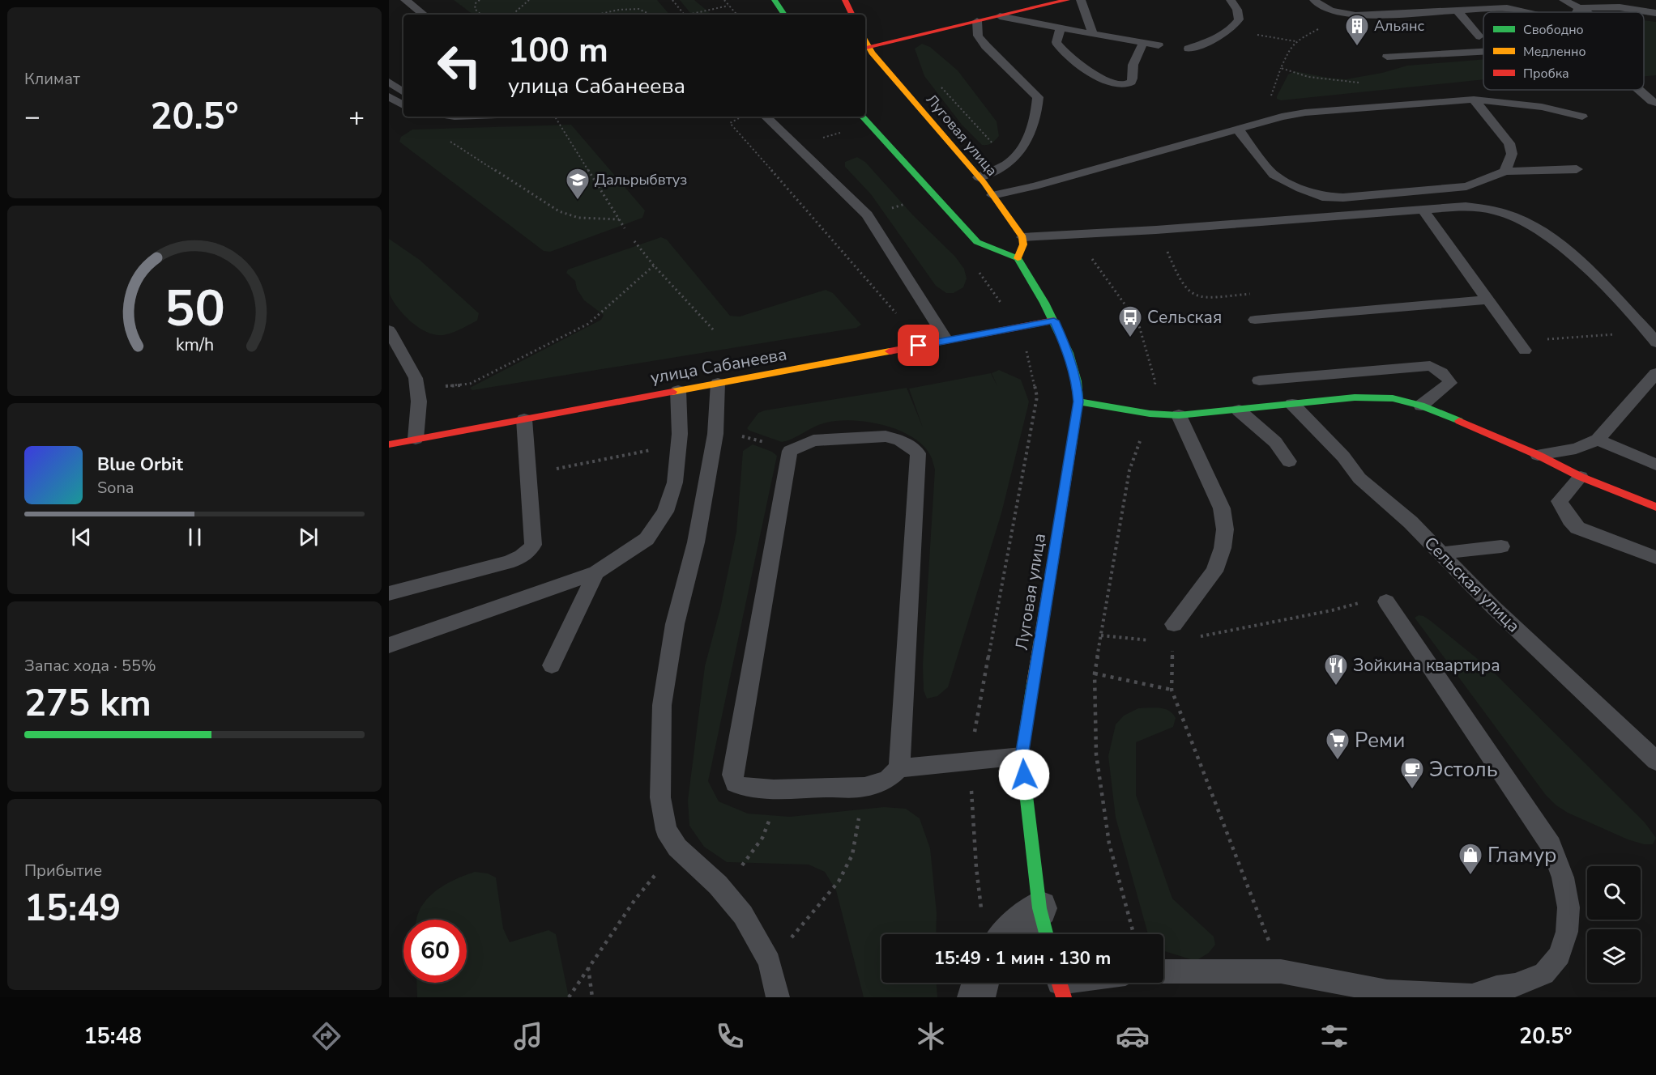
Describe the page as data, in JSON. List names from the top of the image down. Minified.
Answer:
{"streets":{"main road":["Луговая улица","улица Сабанеева"],"lane":["Сельская улица"]},"crossings":[["Луговая улица","улица Сабанеева"]],"places":{"building":["Альянс"],"school or university":["Дальрыбвтуз"],"bus stop":["Сельская"],"restaurant":["Зойкина квартира"],"supermarket":["Реми"],"cafe":["Эстоль"],"shop":["Гламур"]},"legend":["Свободно","Медленно","Пробка"],"page":{"tile":["Климат",["Запас хода · 55%","275 km"],["Прибытие","15:49"]],"turn":["100 m","улица Сабанеева"],"heat":["−","20.5°","+"],"song":["Blue Orbit","Sona"],"limit":"60","trip":"15:49 · 1 мин · 130 m","tabs":["15:48","20.5°"],"gauge":["50","km/h"]}}
